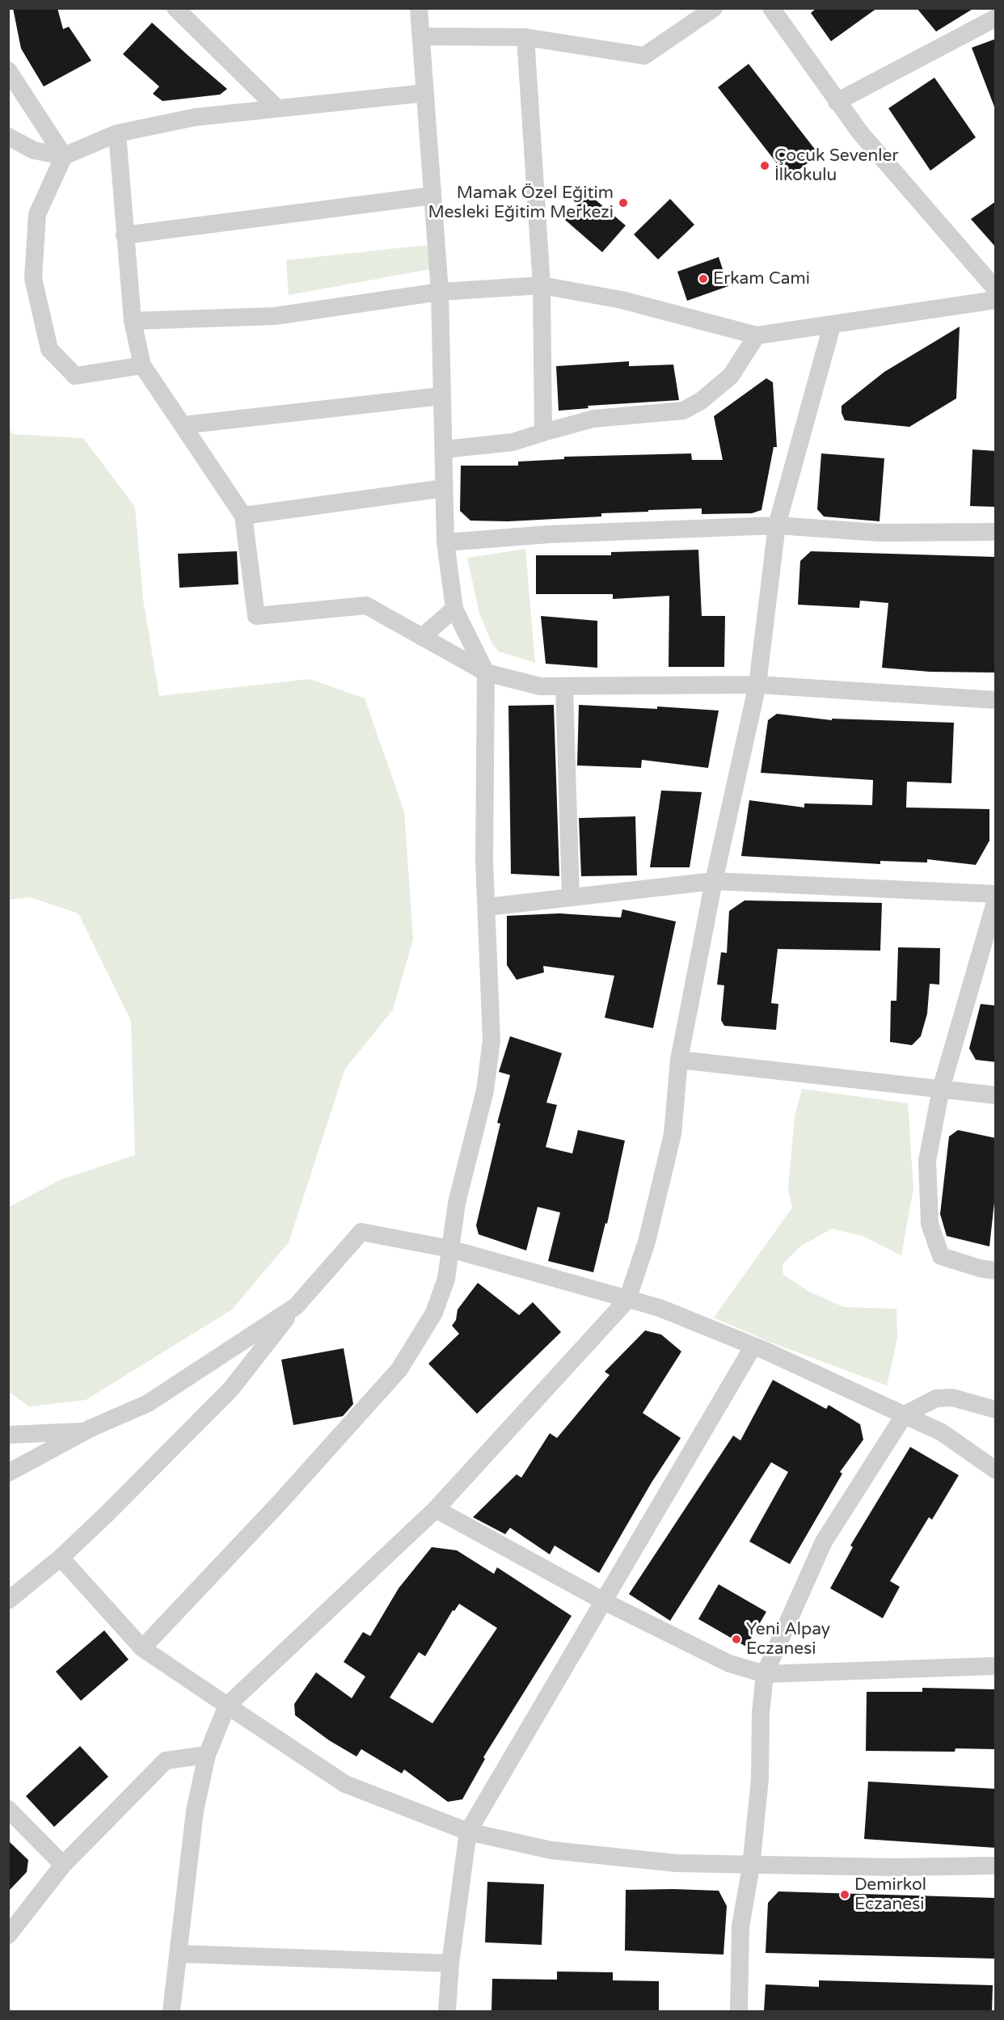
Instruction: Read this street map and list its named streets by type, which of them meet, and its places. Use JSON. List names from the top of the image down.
{
  "places": [
    "Çocuk Sevenler İlkokulu",
    "Mamak Özel Eğitim Mesleki Eğitim Merkezi",
    "Erkam Cami",
    "Yeni Alpay Eczanesi",
    "Demirkol Eczanesi"
  ]
}
